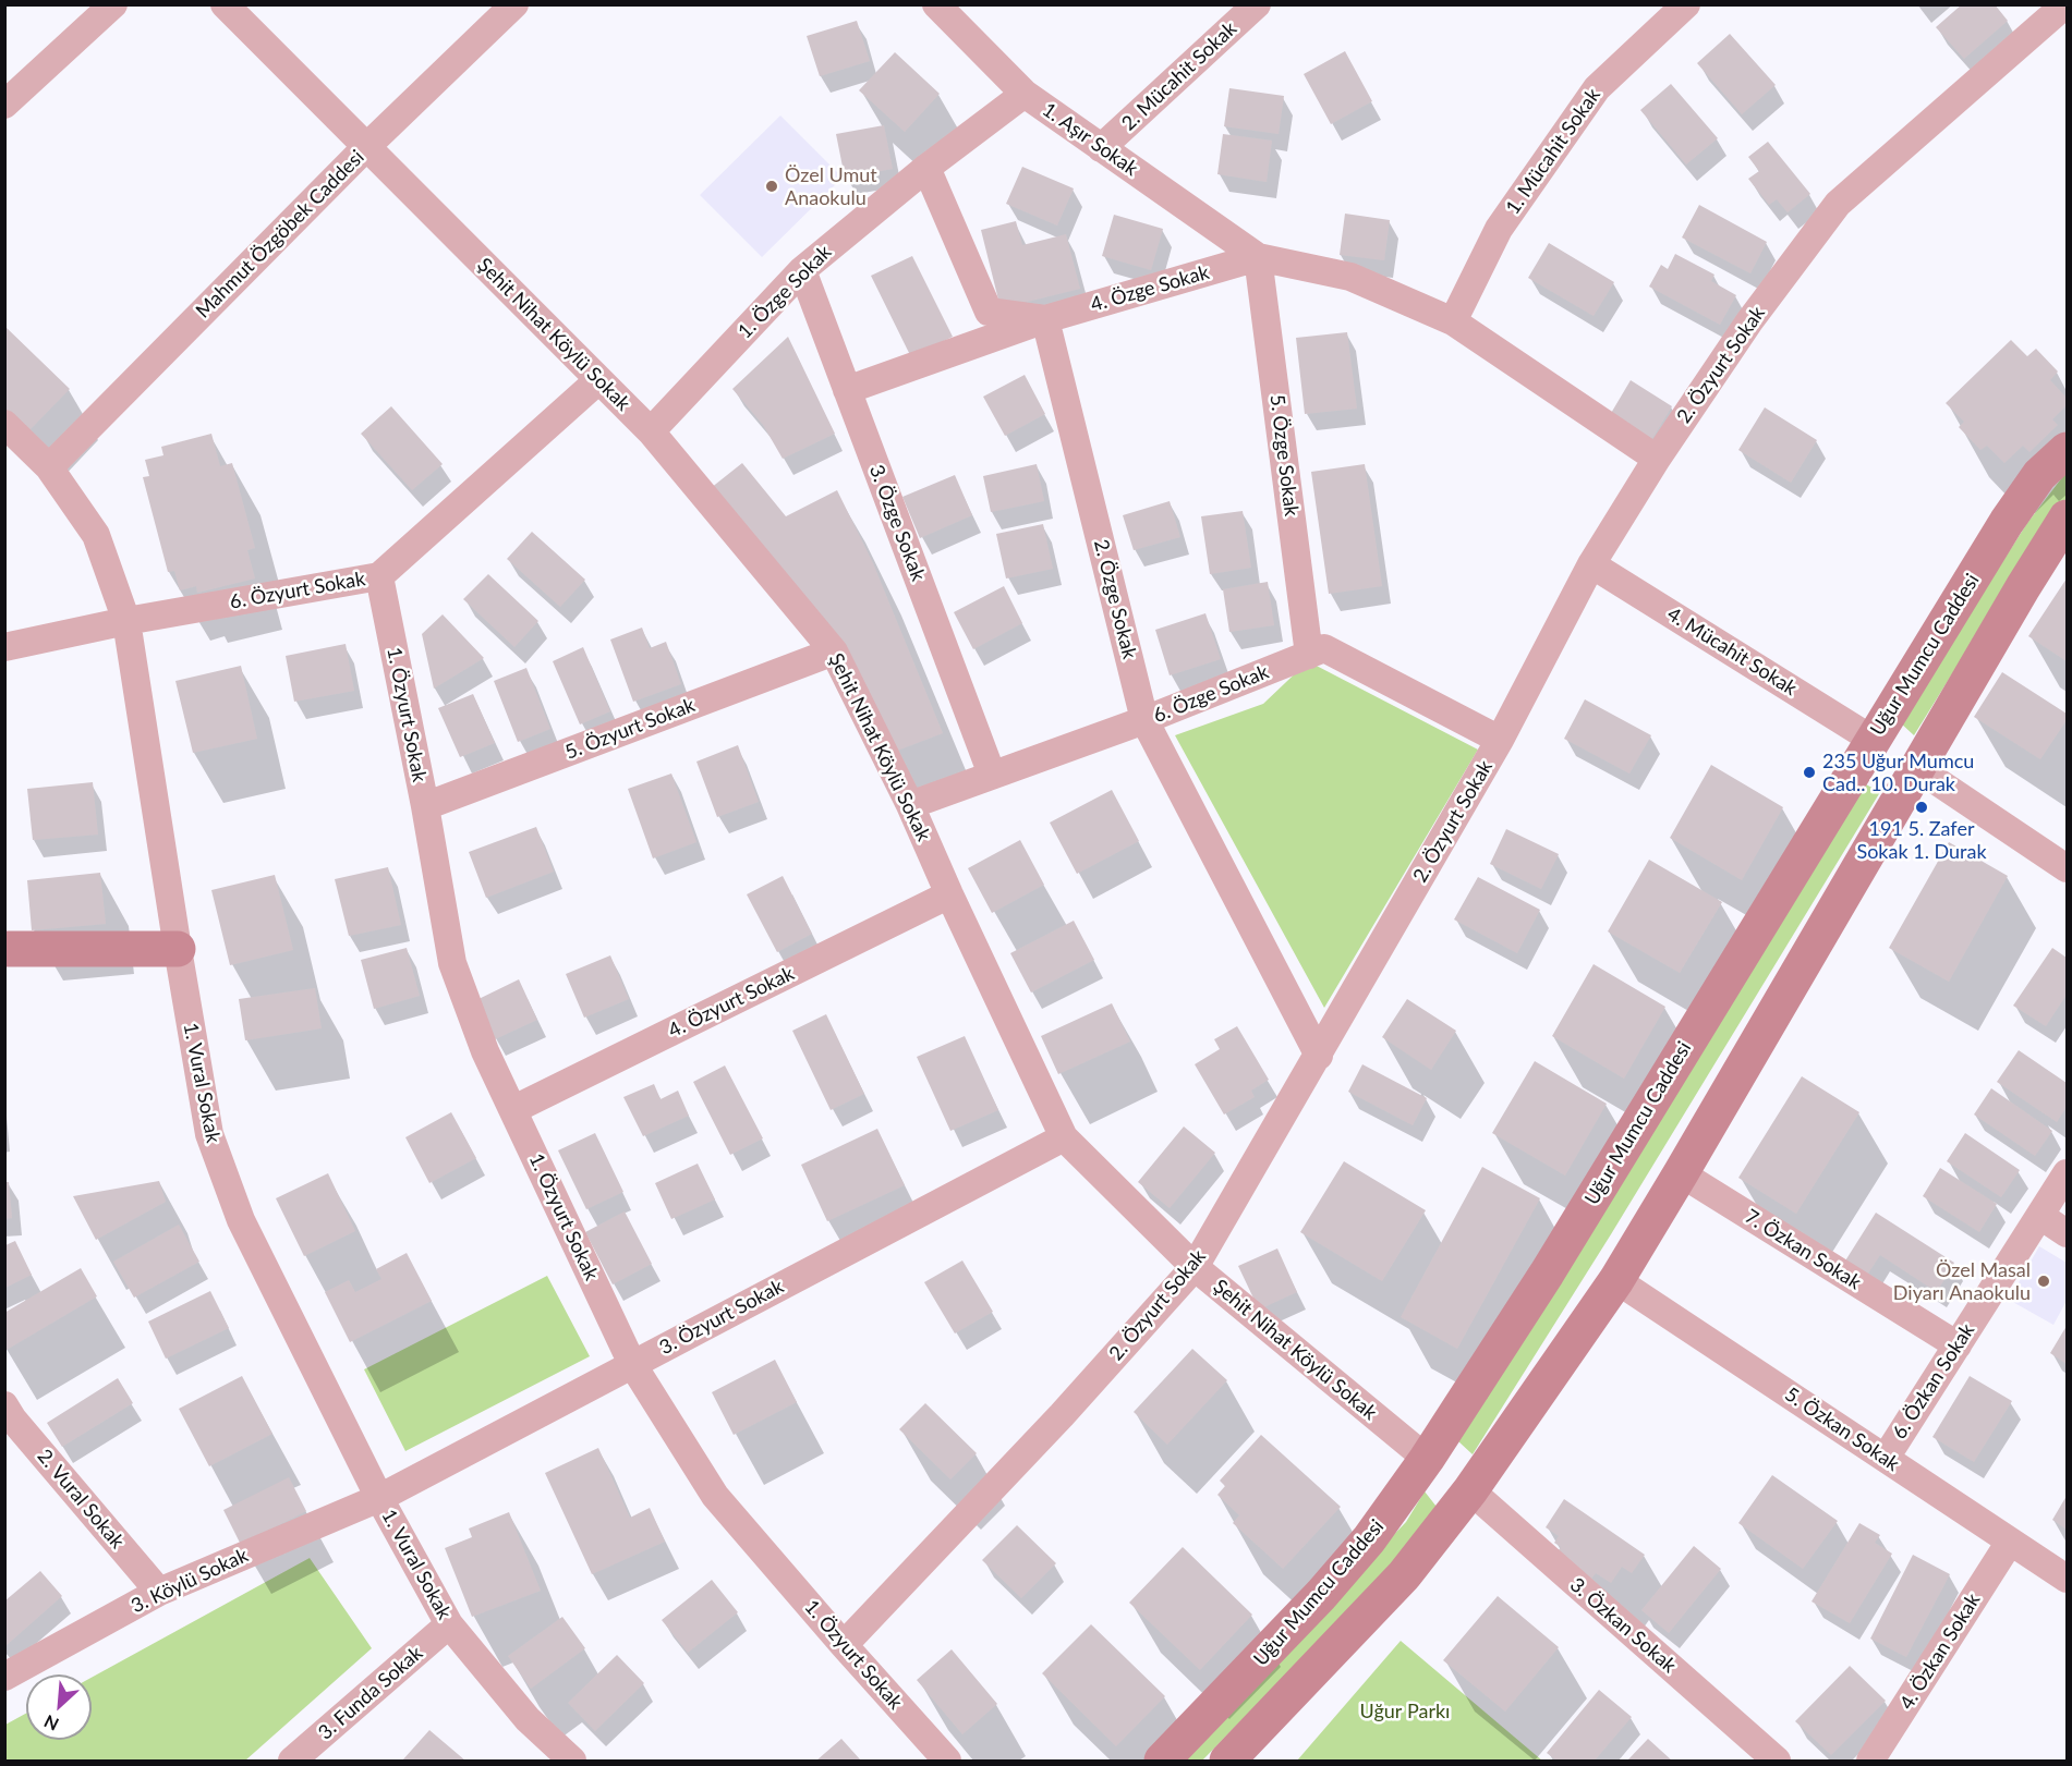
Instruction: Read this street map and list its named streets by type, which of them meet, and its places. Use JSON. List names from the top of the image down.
{
  "streets": {
    "street": [
      "2. Mücahit Sokak",
      "1. Aşır Sokak",
      "1. Mücahit Sokak",
      "Mahmut Özgöbek Caddesi",
      "4. Özge Sokak",
      "1. Özge Sokak",
      "Şehit Nihat Köylü Sokak",
      "2. Özyurt Sokak",
      "5. Özge Sokak",
      "3. Özge Sokak",
      "6. Özyurt Sokak",
      "2. Özge Sokak",
      "4. Mücahit Sokak",
      "Uğur Mumcu Caddesi",
      "6. Özge Sokak",
      "1. Özyurt Sokak",
      "5. Özyurt Sokak",
      "4. Özyurt Sokak",
      "1. Vural Sokak",
      "7. Özkan Sokak",
      "3. Özyurt Sokak",
      "6. Özkan Sokak",
      "5. Özkan Sokak",
      "2. Vural Sokak",
      "3. Köylü Sokak",
      "3. Özkan Sokak",
      "4. Özkan Sokak",
      "3. Funda Sokak"
    ]
  },
  "crossings": [
    ["2. Mücahit Sokak", "1. Aşır Sokak"],
    ["1. Aşır Sokak", "4. Özge Sokak"],
    ["1. Aşır Sokak", "1. Özge Sokak"],
    ["1. Aşır Sokak", "5. Özge Sokak"],
    ["1. Mücahit Sokak", "4. Özge Sokak"],
    ["Mahmut Özgöbek Caddesi", "Şehit Nihat Köylü Sokak"],
    ["Mahmut Özgöbek Caddesi", "1. Vural Sokak"],
    ["4. Özge Sokak", "2. Özyurt Sokak"],
    ["4. Özge Sokak", "5. Özge Sokak"],
    ["4. Özge Sokak", "3. Özge Sokak"],
    ["4. Özge Sokak", "2. Özge Sokak"],
    ["1. Özge Sokak", "Şehit Nihat Köylü Sokak"],
    ["1. Özge Sokak", "3. Özge Sokak"],
    ["Şehit Nihat Köylü Sokak", "2. Özyurt Sokak"],
    ["Şehit Nihat Köylü Sokak", "6. Özyurt Sokak"],
    ["Şehit Nihat Köylü Sokak", "Uğur Mumcu Caddesi"],
    ["Şehit Nihat Köylü Sokak", "6. Özge Sokak"],
    ["Şehit Nihat Köylü Sokak", "5. Özyurt Sokak"],
    ["Şehit Nihat Köylü Sokak", "4. Özyurt Sokak"],
    ["Şehit Nihat Köylü Sokak", "3. Özyurt Sokak"],
    ["2. Özyurt Sokak", "2. Özge Sokak"],
    ["2. Özyurt Sokak", "4. Mücahit Sokak"],
    ["2. Özyurt Sokak", "6. Özge Sokak"],
    ["2. Özyurt Sokak", "1. Özyurt Sokak"],
    ["5. Özge Sokak", "6. Özge Sokak"],
    ["3. Özge Sokak", "6. Özge Sokak"],
    ["6. Özyurt Sokak", "1. Özyurt Sokak"],
    ["6. Özyurt Sokak", "1. Vural Sokak"],
    ["2. Özge Sokak", "6. Özge Sokak"],
    ["4. Mücahit Sokak", "Uğur Mumcu Caddesi"],
    ["1. Özyurt Sokak", "5. Özyurt Sokak"],
    ["1. Özyurt Sokak", "4. Özyurt Sokak"],
    ["1. Özyurt Sokak", "3. Özyurt Sokak"],
    ["1. Vural Sokak", "3. Özyurt Sokak"],
    ["1. Vural Sokak", "3. Köylü Sokak"],
    ["1. Vural Sokak", "3. Funda Sokak"],
    ["7. Özkan Sokak", "6. Özkan Sokak"],
    ["3. Özyurt Sokak", "3. Köylü Sokak"],
    ["6. Özkan Sokak", "5. Özkan Sokak"],
    ["5. Özkan Sokak", "4. Özkan Sokak"],
    ["2. Vural Sokak", "3. Köylü Sokak"]
  ],
  "parks": ["Uğur Parkı"],
  "places": [
    "Özel Umut Anaokulu",
    "235 Uğur Mumcu Cad.. 10. Durak",
    "191 5. Zafer Sokak 1. Durak",
    "Özel Masal Diyarı Anaokulu"
  ],
  "north": "bottom left"
}
